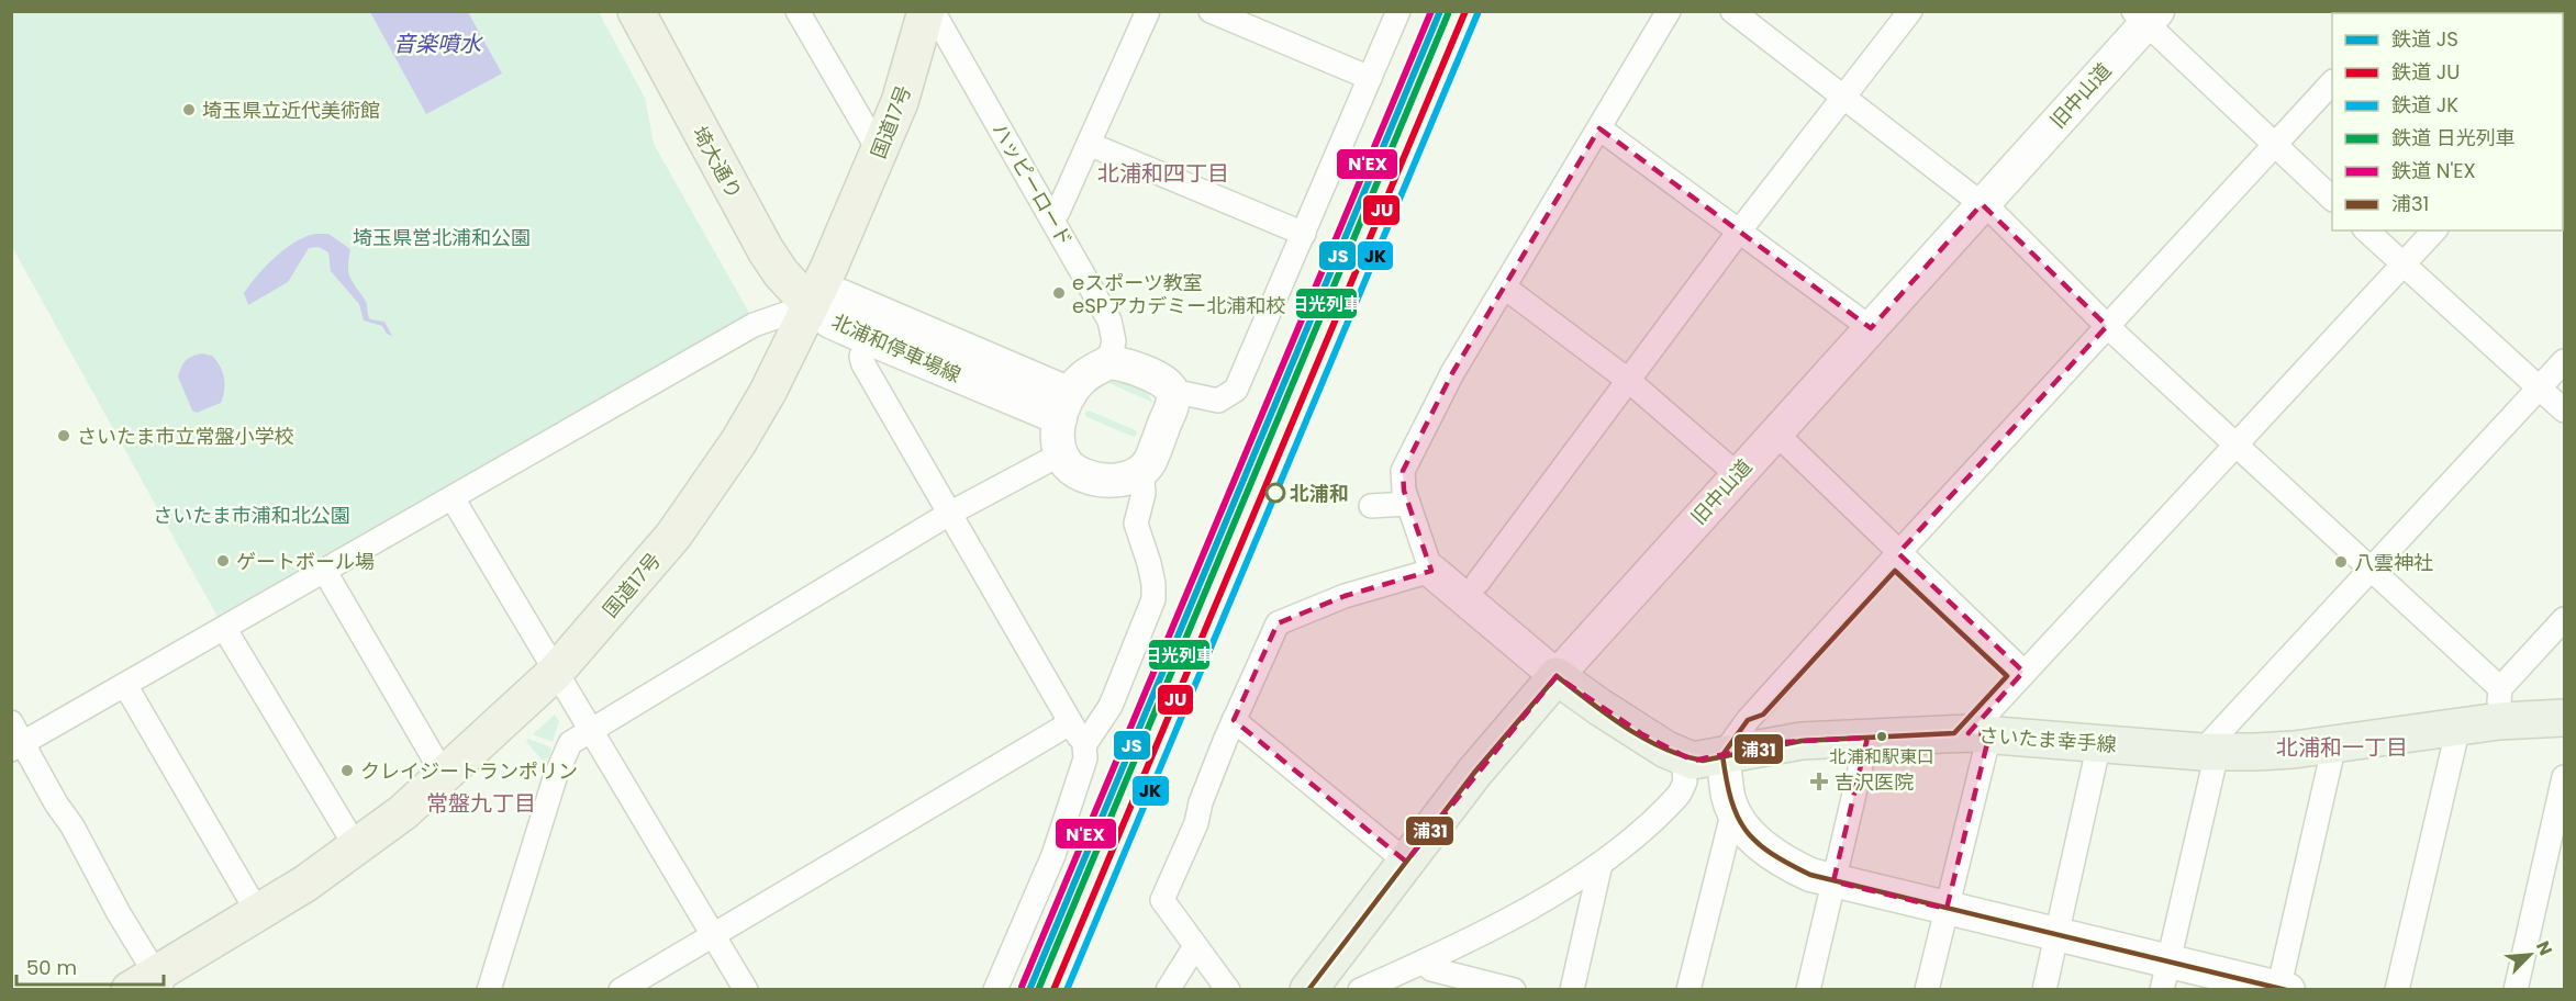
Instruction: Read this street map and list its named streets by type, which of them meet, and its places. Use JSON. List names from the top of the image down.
{
  "streets": {
    "highway": ["国道17号", "埼大通り"],
    "main road": ["旧中山道", "北浦和停車場線", "さいたま幸手線"],
    "street": ["ハッピーロード"]
  },
  "crossings": [
    ["国道17号", "埼大通り"],
    ["国道17号", "北浦和停車場線"],
    ["埼大通り", "北浦和停車場線"],
    ["ハッピーロード", "北浦和停車場線"]
  ],
  "districts": ["北浦和四丁目", "北浦和一丁目", "常盤九丁目"],
  "water": ["音楽噴水"],
  "parks": ["埼玉県営北浦和公園", "さいたま市浦和北公園"],
  "places": {
    "other": [
      "埼玉県立近代美術館",
      "eスポーツ教室 eSPアカデミー北浦和校",
      "さいたま市立常盤小学校",
      "北浦和",
      "ゲートボール場",
      "八雲神社",
      "北浦和駅東口",
      "クレイジートランポリン"
    ],
    "health": ["吉沢医院"]
  },
  "lines": [
    "rail line JS",
    "rail line JU",
    "rail line JK",
    "rail line N'EX",
    "rail line 日光列車",
    "transit line 浦31"
  ],
  "legend": [
    "鉄道 JS",
    "鉄道 JU",
    "鉄道 JK",
    "鉄道 日光列車",
    "鉄道 N'EX",
    "浦31"
  ],
  "scale_bar": "50 m",
  "north": "top right"
}
